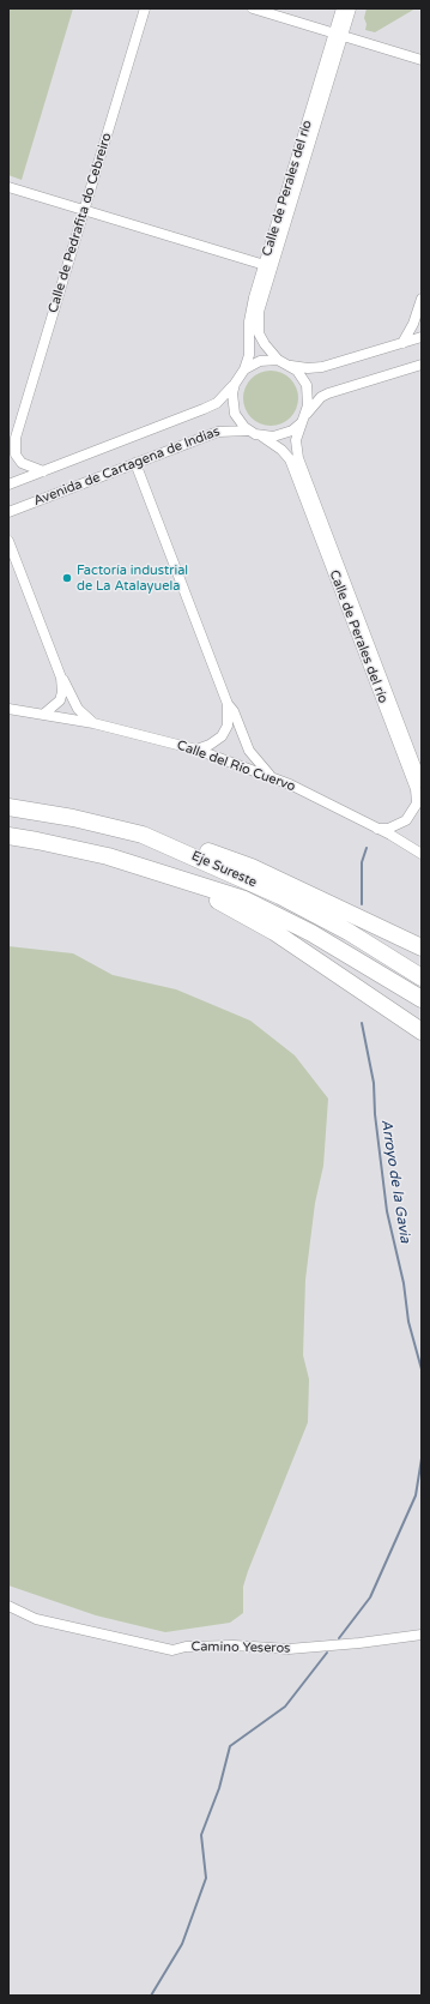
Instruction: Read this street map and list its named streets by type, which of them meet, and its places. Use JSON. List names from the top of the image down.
{
  "streets": {
    "highway": ["Eje Sureste"],
    "street": [
      "Calle de Perales del río",
      "Calle de Pedrafita do Cebreiro",
      "Avenida de Cartagena de Indias",
      "Calle del Río Cuervo",
      "Camino Yeseros"
    ]
  },
  "crossings": [
    ["Calle de Perales del río", "Avenida de Cartagena de Indias"],
    ["Calle de Perales del río", "Calle del Río Cuervo"],
    ["Calle de Pedrafita do Cebreiro", "Avenida de Cartagena de Indias"]
  ],
  "water": ["Arroyo de la Gavia"],
  "places": ["Factoría industrial de La Atalayuela"]
}
